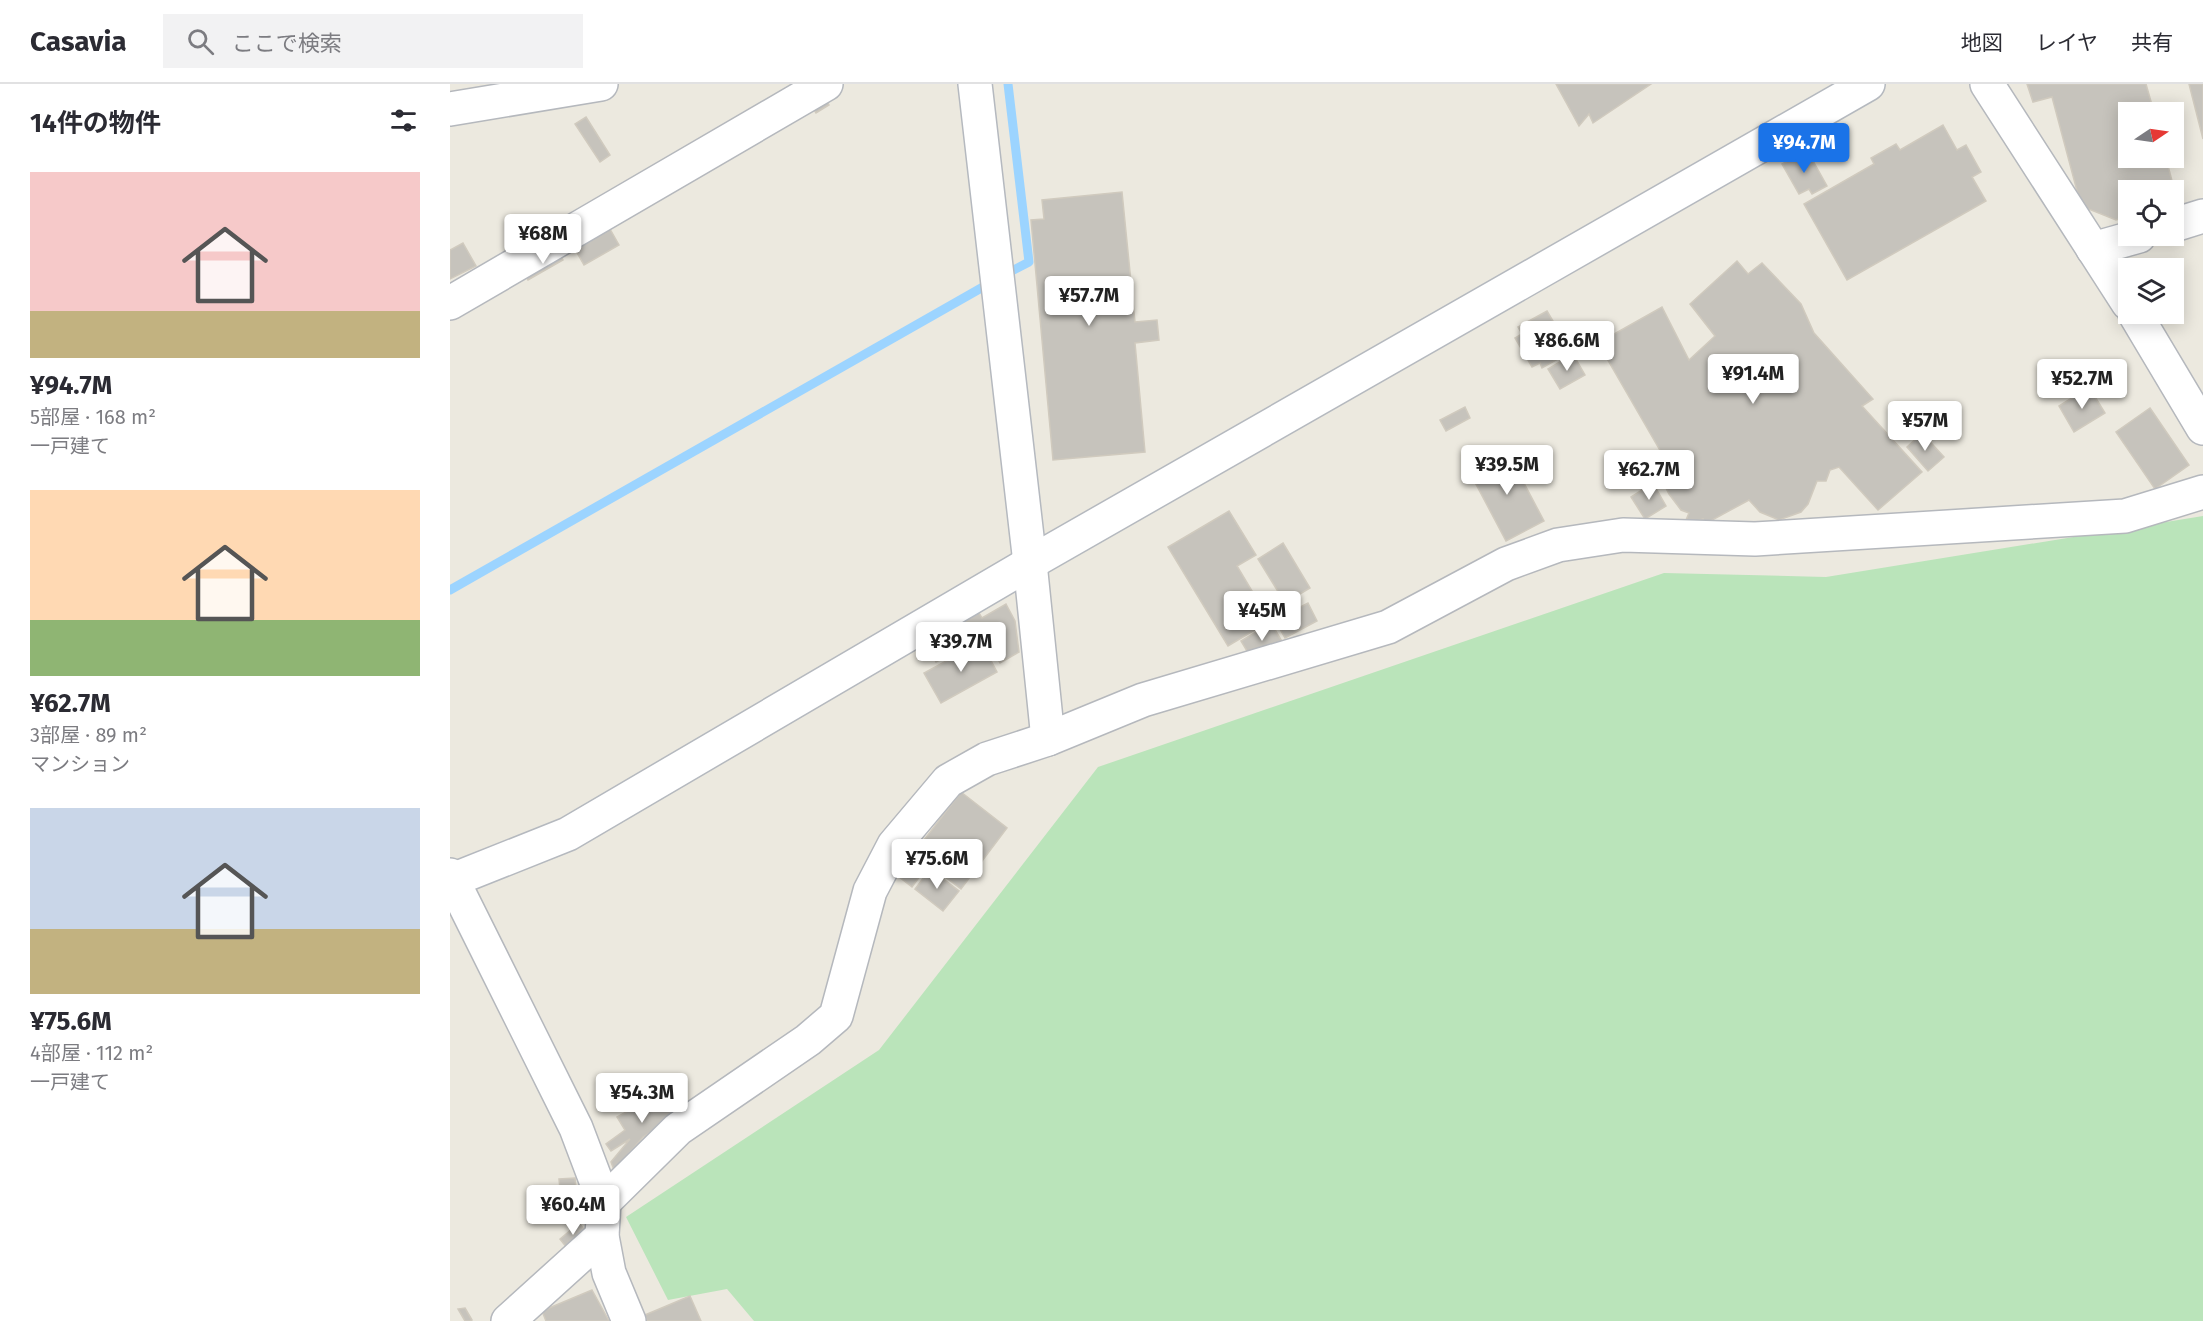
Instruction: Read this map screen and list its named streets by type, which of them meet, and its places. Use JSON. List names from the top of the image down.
{
  "north": "right",
  "page": {
    "header": "Casavia",
    "search": "ここで検索",
    "nav": ["地図", "レイヤ", "共有"],
    "heading": "14件の物件",
    "price": [
      "¥94.7M",
      "¥68M",
      "¥57.7M",
      "¥86.6M",
      "¥91.4M",
      "¥52.7M",
      "¥57M",
      "¥39.5M",
      "¥62.7M",
      "¥45M",
      "¥39.7M",
      "¥75.6M",
      "¥54.3M",
      "¥60.4M"
    ],
    "list": [
      {
        "name": "¥94.7M",
        "note": "5部屋 · 168 m² · 一戸建て"
      },
      {
        "name": "¥62.7M",
        "note": "3部屋 · 89 m² · マンション"
      },
      {
        "name": "¥75.6M",
        "note": "4部屋 · 112 m² · 一戸建て"
      }
    ]
  }
}
